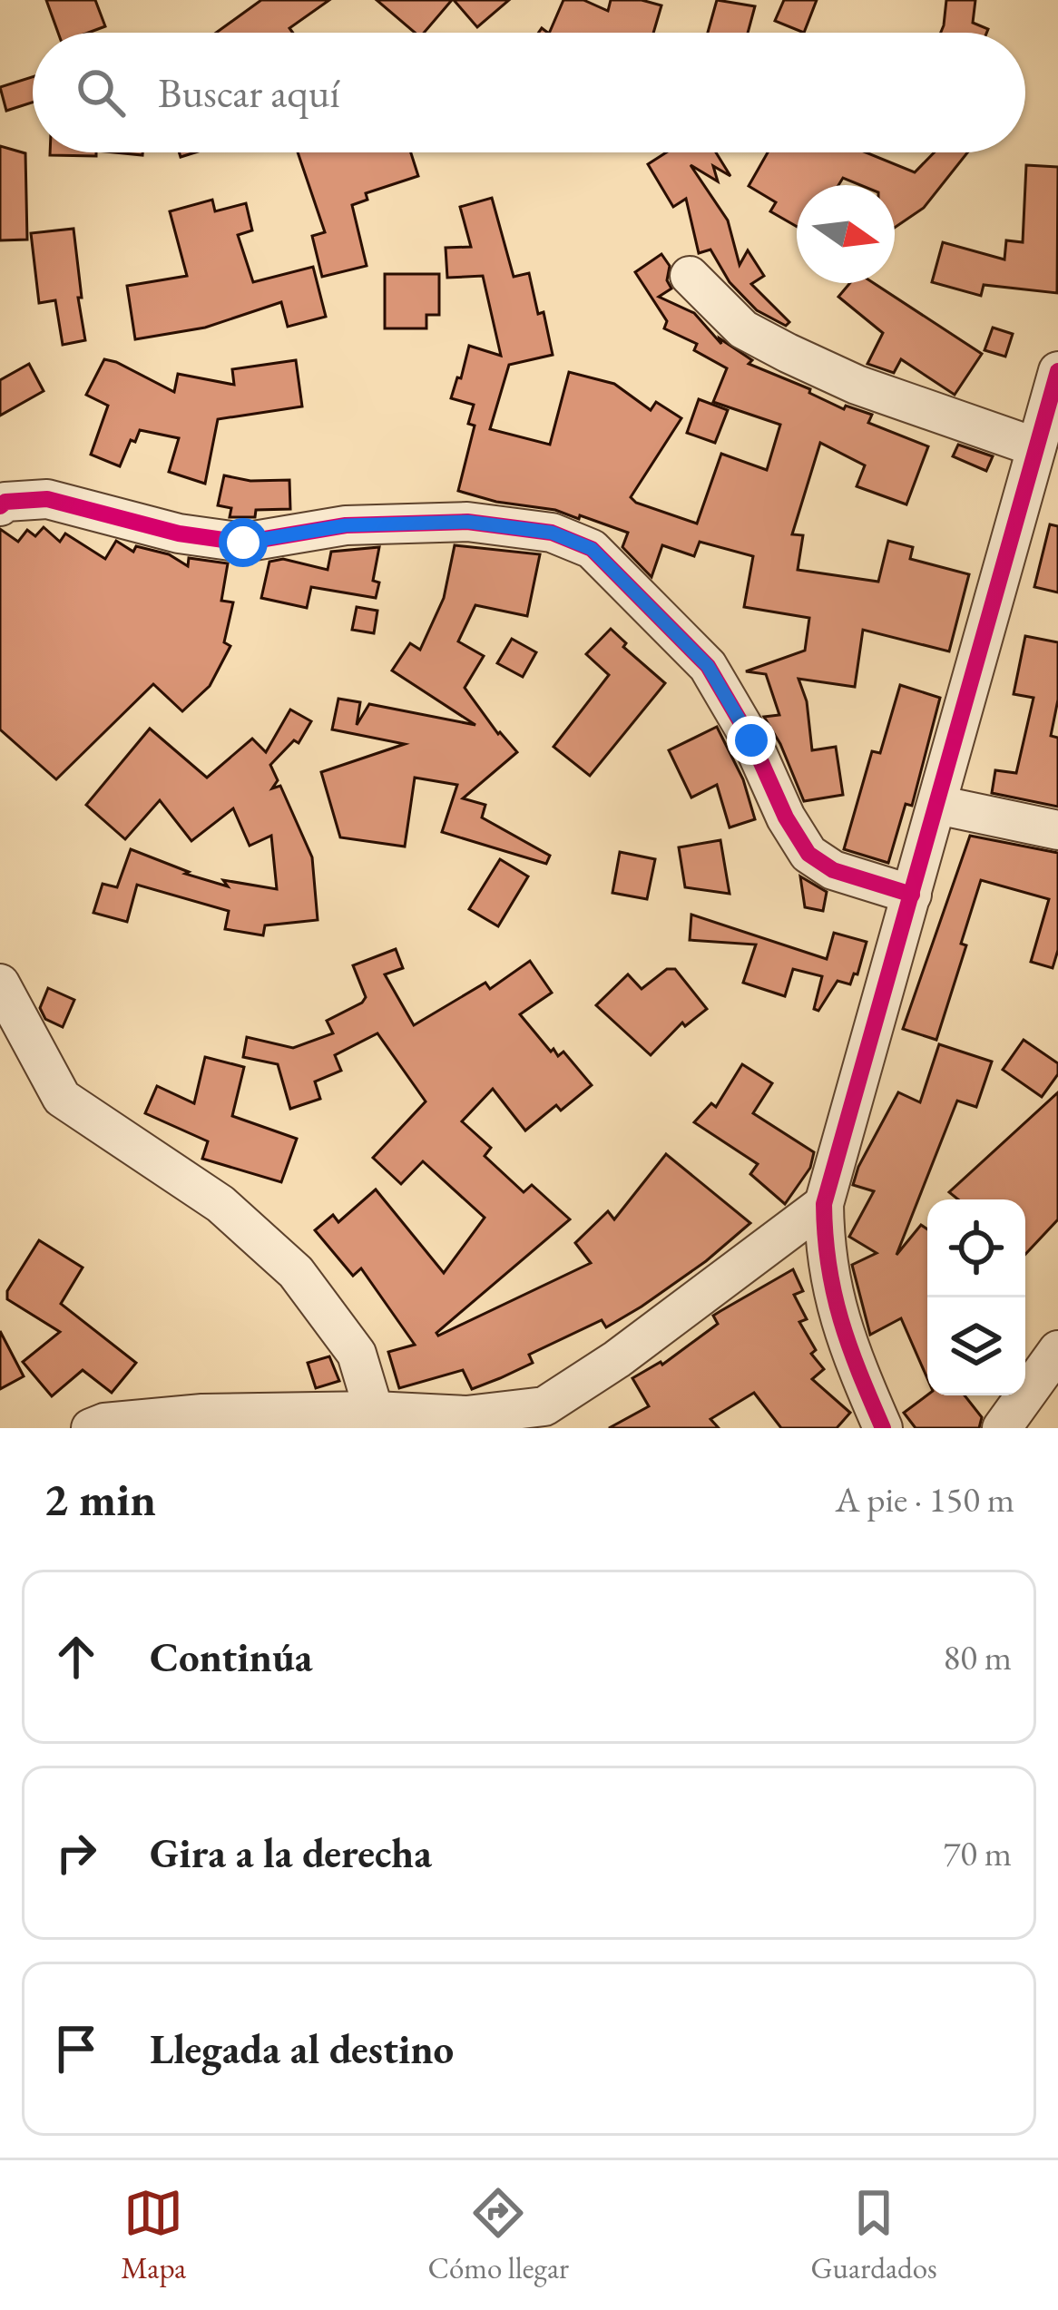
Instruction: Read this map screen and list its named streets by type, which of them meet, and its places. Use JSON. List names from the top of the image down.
{
  "north": "right",
  "page": {
    "search": "Buscar aquí",
    "heading": ["2 min", "A pie · 150 m"],
    "list": [
      ["Continúa", "80 m"],
      ["Gira a la derecha", "70 m"],
      "Llegada al destino"
    ],
    "nav": ["Mapa", "Cómo llegar", "Guardados"]
  }
}
